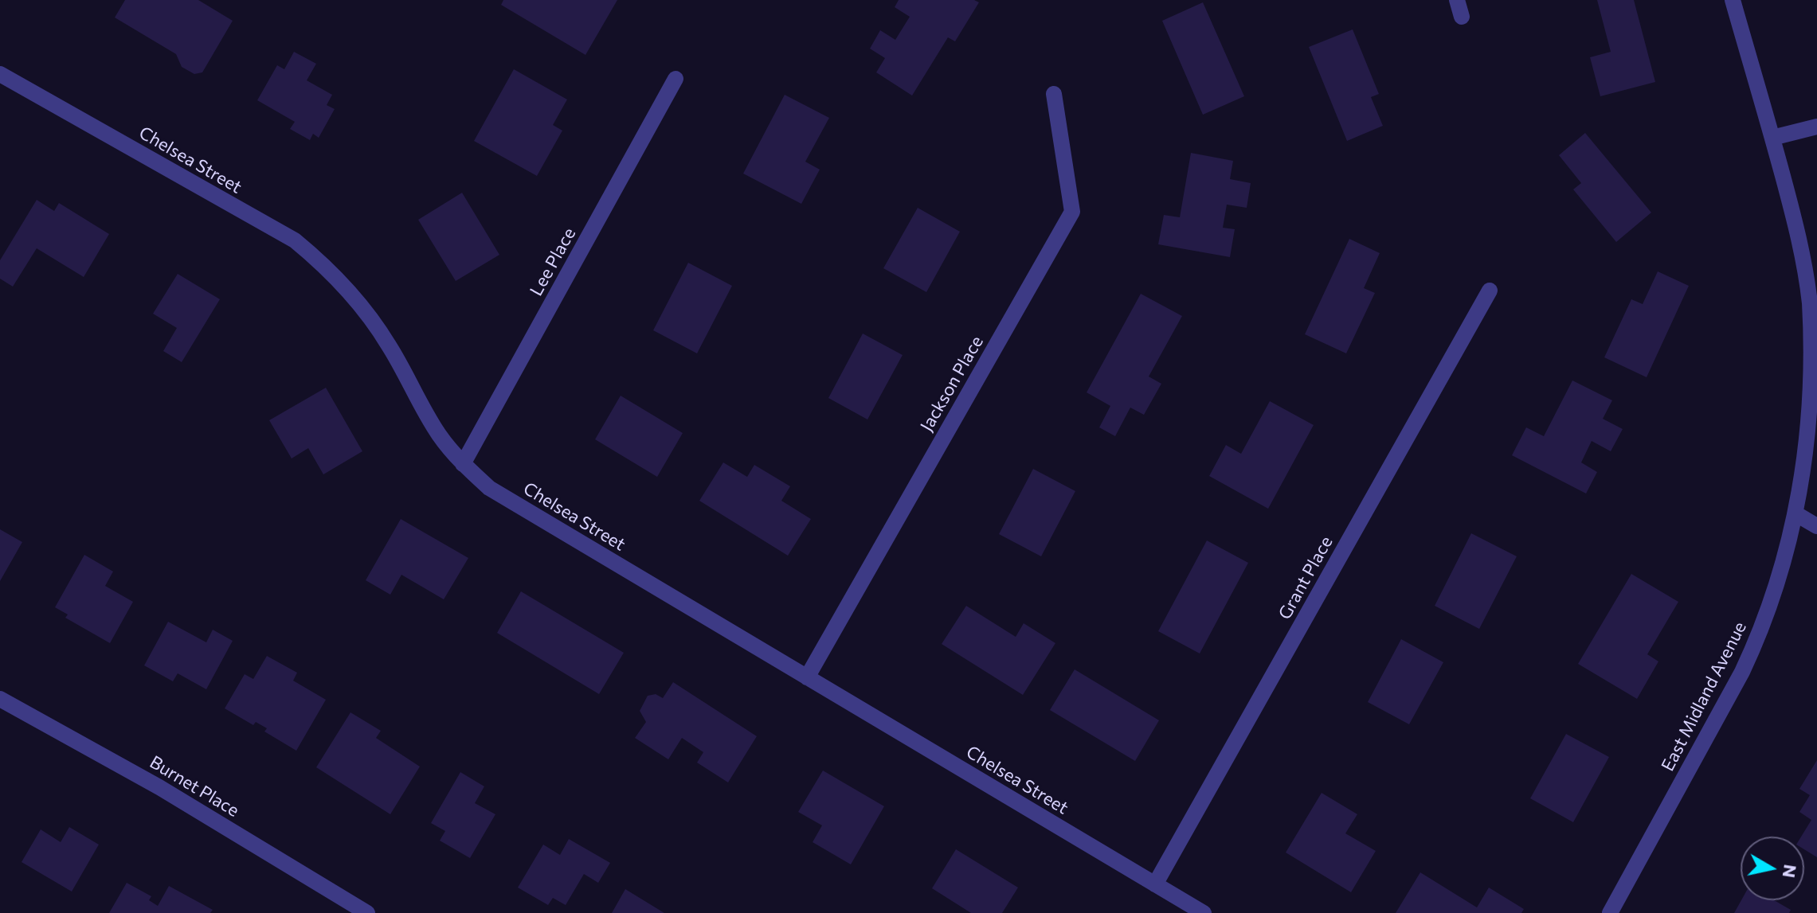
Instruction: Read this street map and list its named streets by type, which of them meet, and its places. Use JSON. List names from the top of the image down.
{
  "streets": {
    "street": [
      "Chelsea Street",
      "Lee Place",
      "Jackson Place",
      "Grant Place",
      "East Midland Avenue",
      "Burnet Place"
    ]
  },
  "crossings": [
    ["Chelsea Street", "Lee Place"],
    ["Chelsea Street", "Jackson Place"],
    ["Chelsea Street", "Grant Place"]
  ],
  "north": "right"
}
